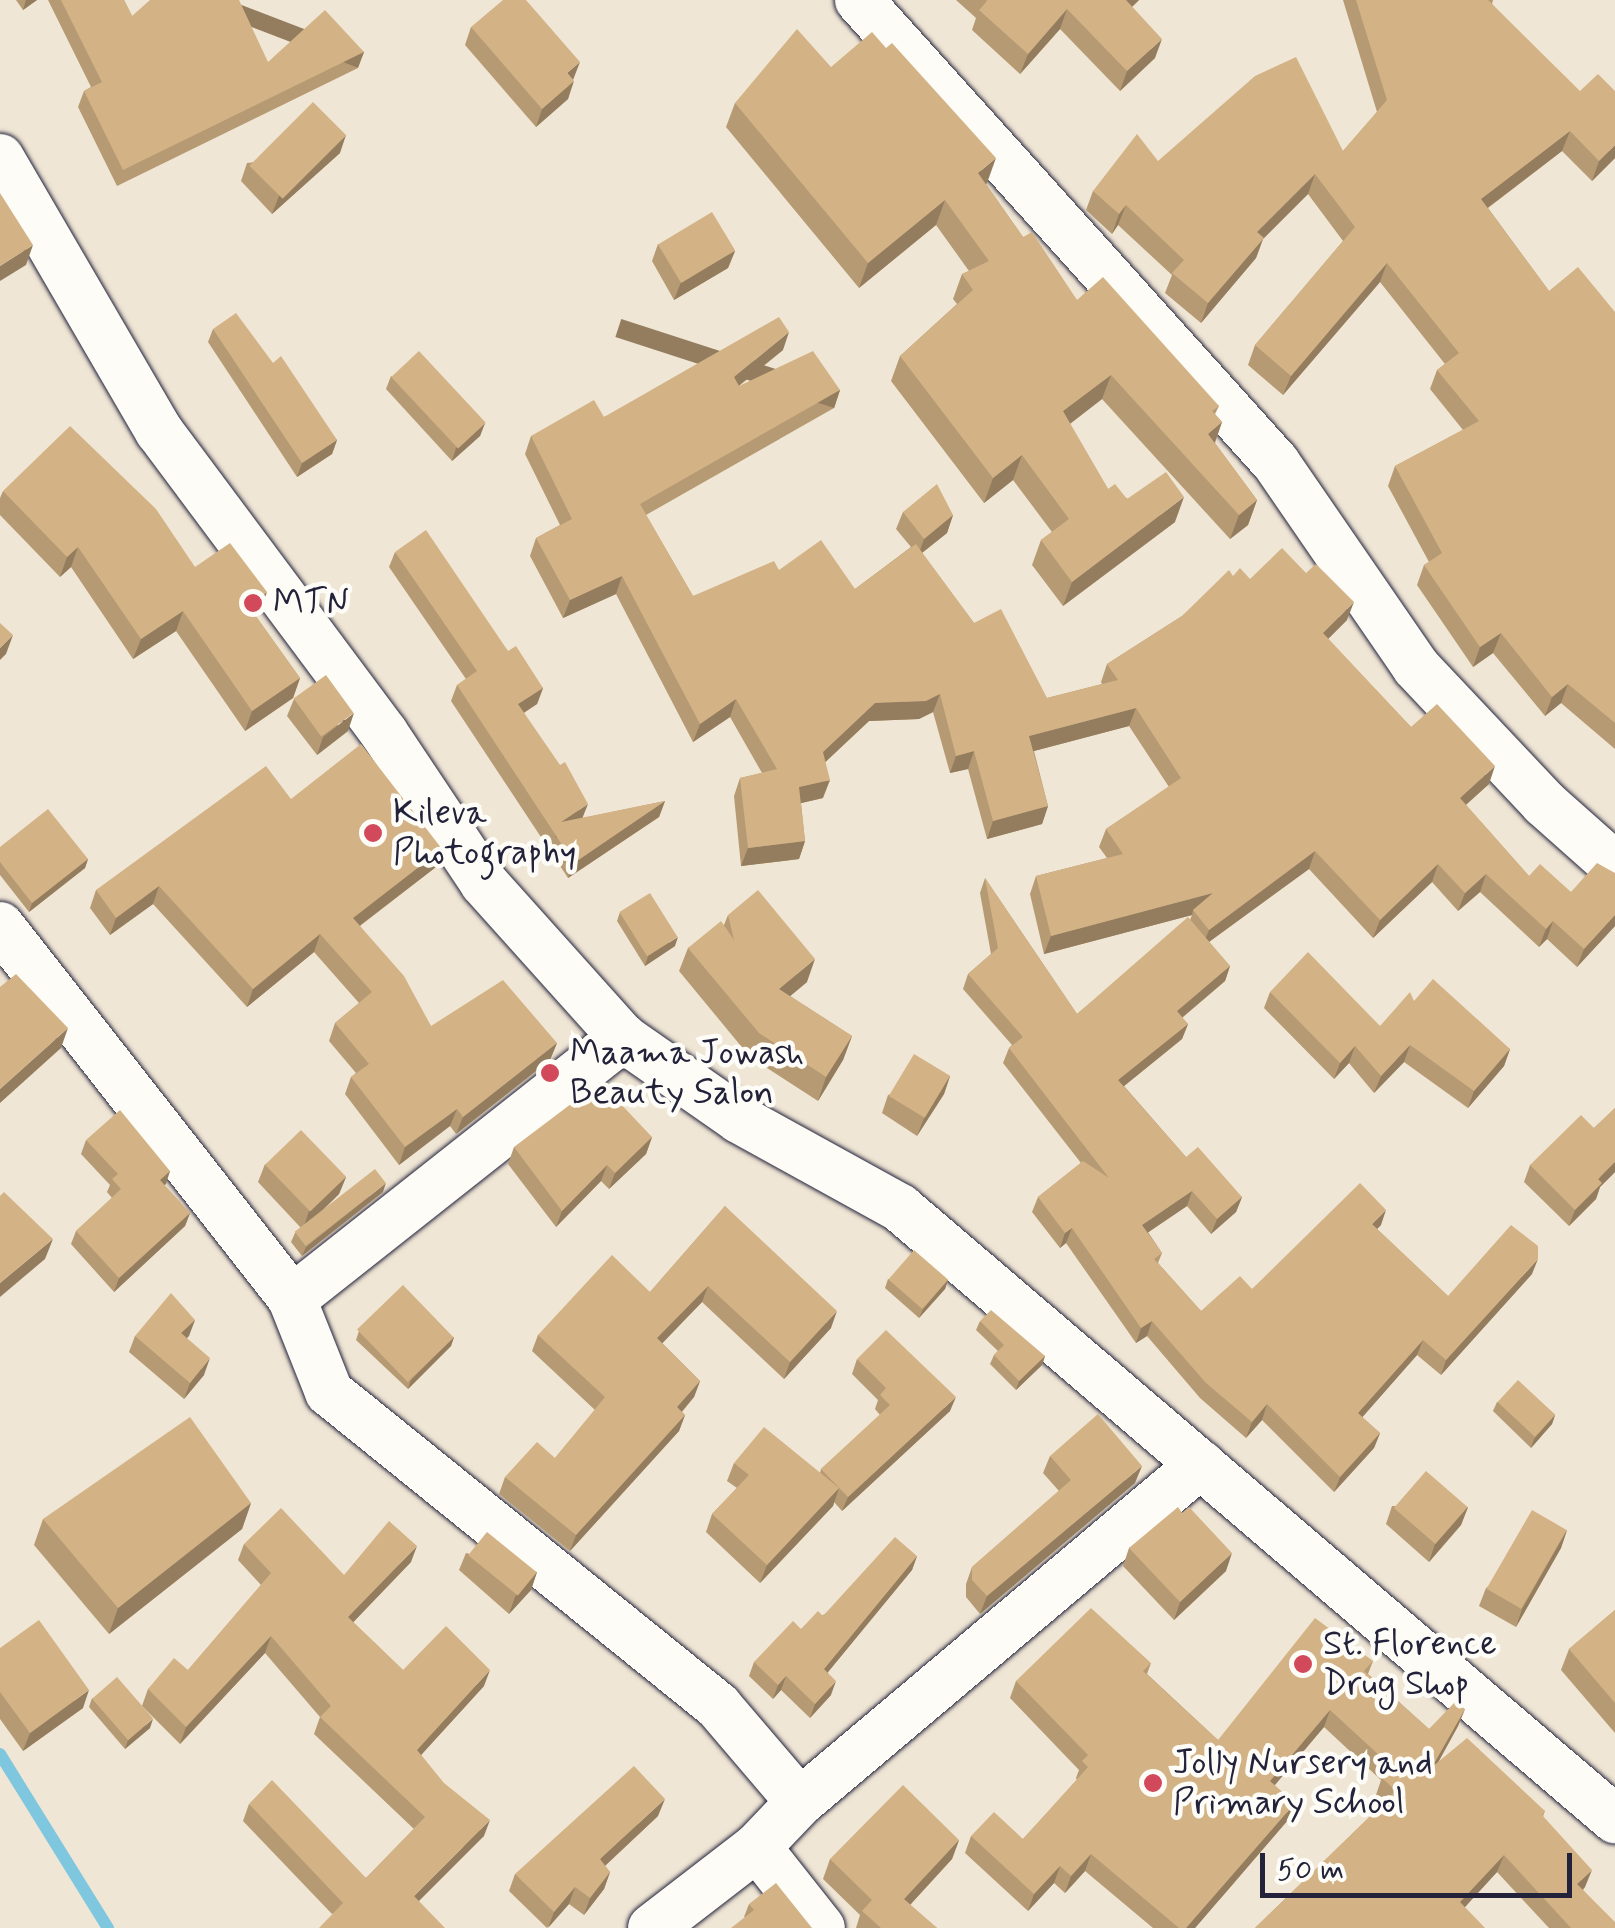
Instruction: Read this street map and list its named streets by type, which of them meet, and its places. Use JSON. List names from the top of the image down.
{
  "places": [
    "MTN",
    "Kileva Photography",
    "Maama Jowash Beauty Salon",
    "St. Florence Drug Shop",
    "Jolly Nursery and Primary School"
  ],
  "scale_bar": "50 m"
}
